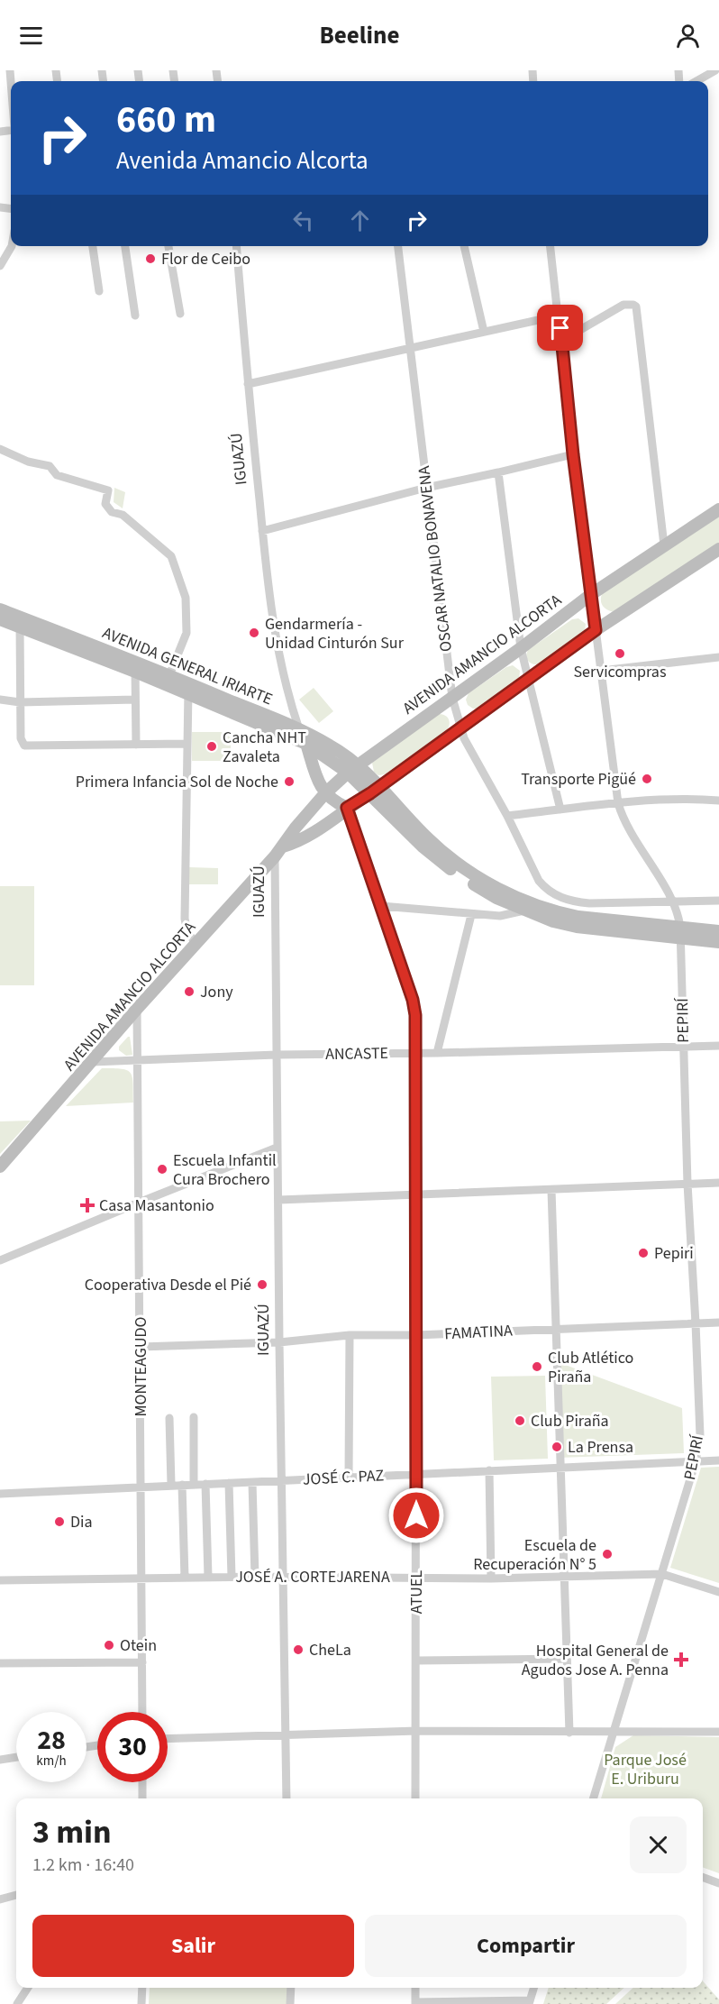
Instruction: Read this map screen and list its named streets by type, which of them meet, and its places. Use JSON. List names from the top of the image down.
{
  "streets": {
    "main road": ["IGUAZÚ", "AVENIDA AMANCIO ALCORTA", "AVENIDA GENERAL IRIARTE"],
    "street": [
      "OSCAR NATALIO BONAVENA",
      "PEPIRÍ",
      "ANCASTE",
      "FAMATINA",
      "MONTEAGUDO",
      "JOSÉ C. PAZ",
      "JOSÉ A. CORTEJARENA",
      "ATUEL"
    ]
  },
  "crossings": [
    ["IGUAZÚ", "AVENIDA AMANCIO ALCORTA"],
    ["IGUAZÚ", "AVENIDA GENERAL IRIARTE"],
    ["IGUAZÚ", "ANCASTE"],
    ["IGUAZÚ", "FAMATINA"],
    ["IGUAZÚ", "JOSÉ C. PAZ"],
    ["IGUAZÚ", "JOSÉ A. CORTEJARENA"],
    ["OSCAR NATALIO BONAVENA", "AVENIDA AMANCIO ALCORTA"],
    ["OSCAR NATALIO BONAVENA", "PEPIRÍ"],
    ["AVENIDA AMANCIO ALCORTA", "AVENIDA GENERAL IRIARTE"],
    ["AVENIDA AMANCIO ALCORTA", "PEPIRÍ"],
    ["AVENIDA AMANCIO ALCORTA", "ANCASTE"],
    ["AVENIDA AMANCIO ALCORTA", "MONTEAGUDO"],
    ["AVENIDA AMANCIO ALCORTA", "ATUEL"],
    ["PEPIRÍ", "ANCASTE"],
    ["PEPIRÍ", "FAMATINA"],
    ["PEPIRÍ", "JOSÉ C. PAZ"],
    ["PEPIRÍ", "JOSÉ A. CORTEJARENA"],
    ["ANCASTE", "MONTEAGUDO"],
    ["ANCASTE", "ATUEL"],
    ["FAMATINA", "MONTEAGUDO"],
    ["FAMATINA", "ATUEL"],
    ["MONTEAGUDO", "JOSÉ C. PAZ"],
    ["MONTEAGUDO", "JOSÉ A. CORTEJARENA"],
    ["JOSÉ C. PAZ", "ATUEL"],
    ["JOSÉ A. CORTEJARENA", "ATUEL"]
  ],
  "parks": ["Parque José E. Uriburu"],
  "places": {
    "other": [
      "Flor de Ceibo",
      "Gendarmería - Unidad Cinturón Sur",
      "Servicompras",
      "Cancha NHT Zavaleta",
      "Transporte Pigüé",
      "Primera Infancia Sol de Noche",
      "Jony",
      "Escuela Infantil Cura Brochero",
      "Pepiri",
      "Cooperativa Desde el Pié",
      "Club Atlético Piraña",
      "Club Piraña",
      "La Prensa",
      "Dia",
      "Escuela de Recuperación N° 5",
      "Otein",
      "CheLa"
    ],
    "health": ["Casa Masantonio", "Hospital General de Agudos Jose A. Penna"]
  },
  "page": {
    "header": "Beeline",
    "turn": ["660 m", "Avenida Amancio Alcorta"],
    "speed": "28 km/h",
    "limit": "30",
    "heading": ["3 min", "1.2 km · 16:40"],
    "buttons": ["Salir", "Compartir"]
  }
}
